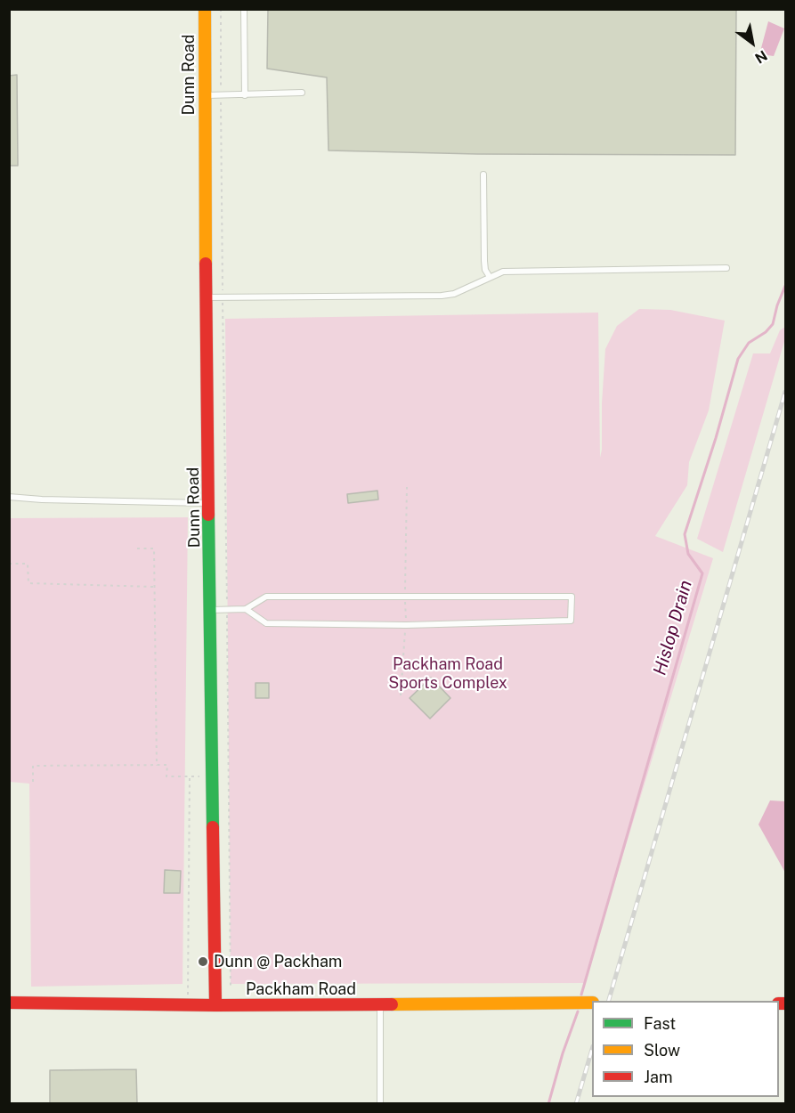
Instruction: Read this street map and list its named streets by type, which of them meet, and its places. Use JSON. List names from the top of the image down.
{
  "streets": {
    "street": ["Dunn Road", "Packham Road"]
  },
  "crossings": [
    ["Dunn Road", "Packham Road"]
  ],
  "water": ["Hislop Drain"],
  "parks": ["Packham Road Sports Complex"],
  "places": ["Dunn @ Packham"],
  "legend": ["Fast", "Slow", "Jam"],
  "north": "bottom right"
}
